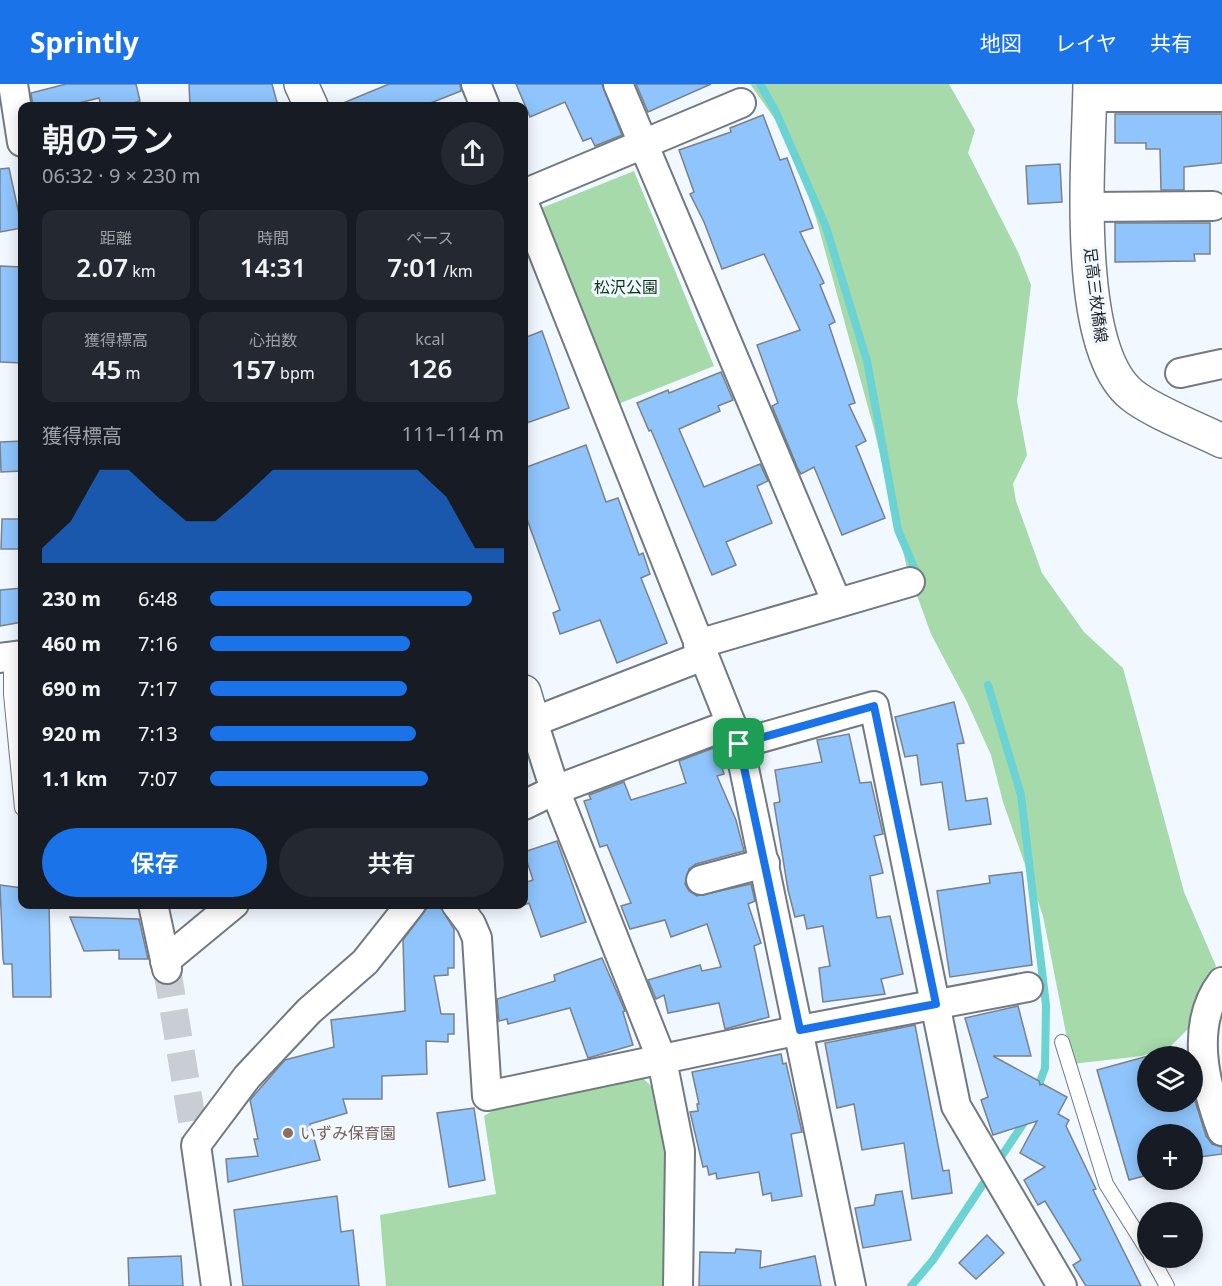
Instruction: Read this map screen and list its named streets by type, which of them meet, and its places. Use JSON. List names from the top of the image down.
{
  "streets": {
    "main road": ["足高三枚橋線"]
  },
  "parks": ["松沢公園"],
  "places": ["いずみ保育園"],
  "page": {
    "header": "Sprintly",
    "nav": ["地図", "レイヤ", "共有"],
    "heading": ["朝のラン", "06:32 · 9 × 230 m"],
    "stats": [
      ["距離", "2.07 km"],
      ["時間", "14:31"],
      ["ペース", "7:01 /km"],
      ["獲得標高", "45 m"],
      ["心拍数", "157 bpm"],
      ["kcal", "126"]
    ],
    "chart": ["獲得標高", "111–114 m"],
    "list": [
      {
        "name": "230 m",
        "note": "6:48"
      },
      {
        "name": "460 m",
        "note": "7:16"
      },
      {
        "name": "690 m",
        "note": "7:17"
      },
      {
        "name": "920 m",
        "note": "7:13"
      },
      {
        "name": "1.1 km",
        "note": "7:07"
      }
    ],
    "buttons": ["保存", "共有"],
    "map_buttons": ["+", "−"]
  }
}
